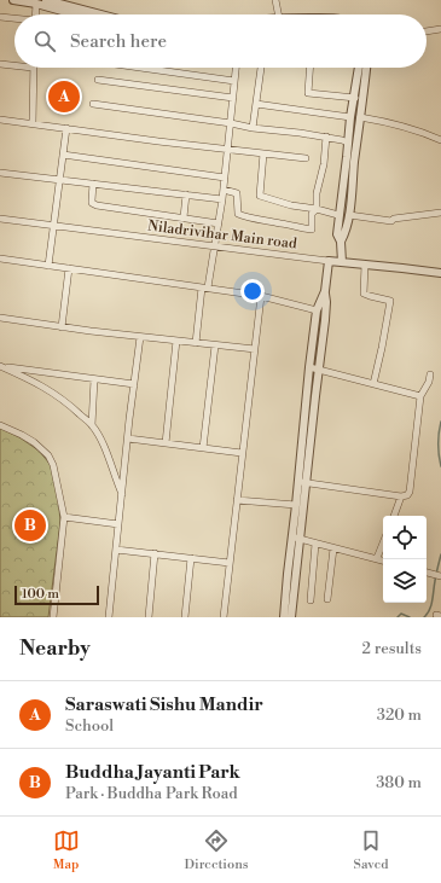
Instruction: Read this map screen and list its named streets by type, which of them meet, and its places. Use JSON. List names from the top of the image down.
{
  "streets": {
    "street": ["Niladrivihar Main road"]
  },
  "scale_bar": "100 m",
  "page": {
    "search": "Search here",
    "pins": ["A", "B"],
    "scale": "100 m",
    "heading": ["Nearby", "2 results"],
    "list": [
      {
        "mark": "A",
        "name": "Saraswati Sishu Mandir",
        "note": "School",
        "value": "320 m"
      },
      {
        "mark": "B",
        "name": "Buddha Jayanti Park",
        "note": "Park · Buddha Park Road",
        "value": "380 m"
      }
    ],
    "nav": ["Map", "Directions", "Saved"]
  }
}
